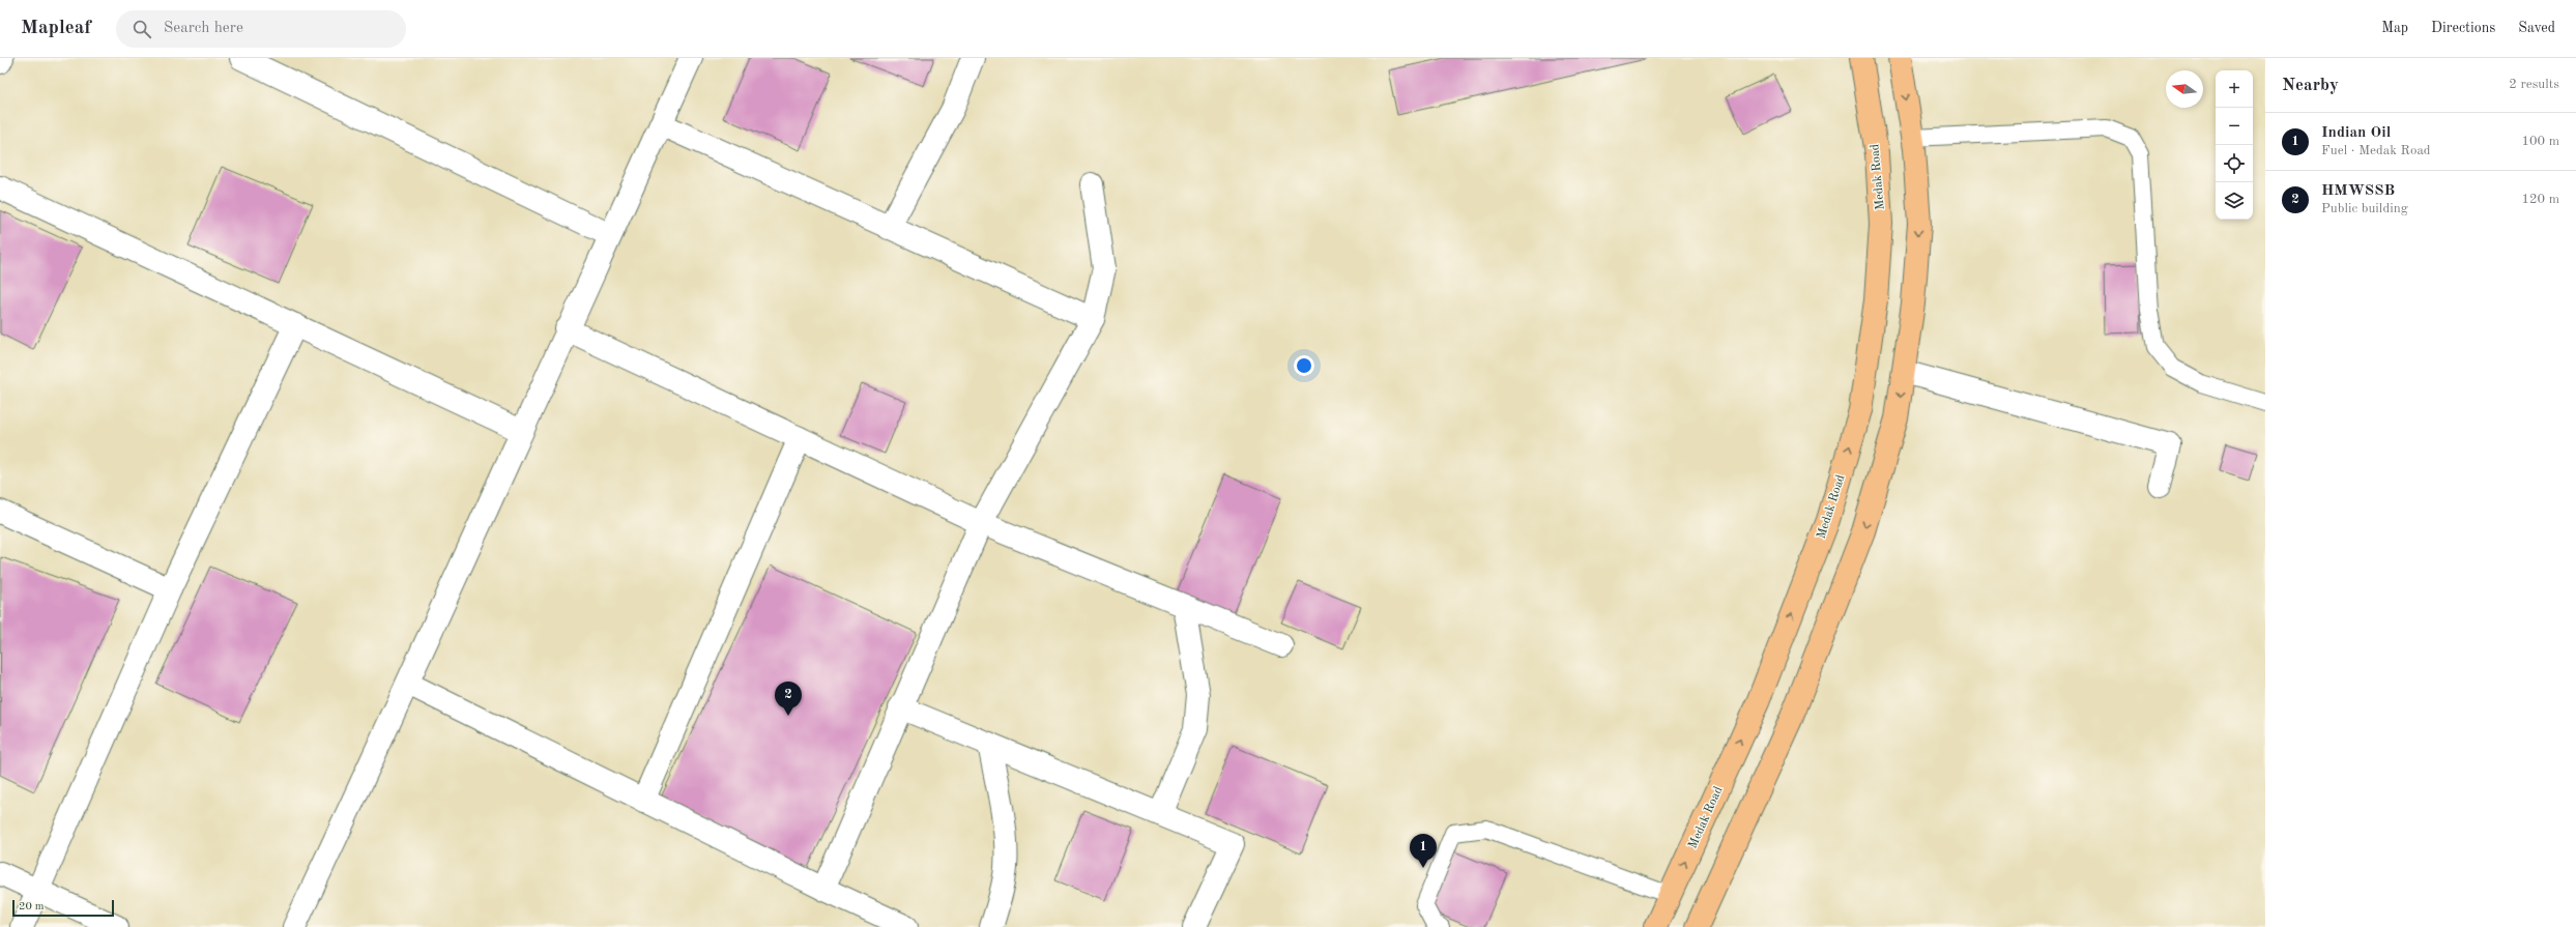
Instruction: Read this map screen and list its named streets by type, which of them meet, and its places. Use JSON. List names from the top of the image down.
{
  "streets": {
    "main road": ["Medak Road"]
  },
  "scale_bar": "20 m",
  "north": "left",
  "page": {
    "header": "Mapleaf",
    "search": "Search here",
    "nav": ["Map", "Directions", "Saved"],
    "heading": ["Nearby", "2 results"],
    "map_buttons": ["+", "−"],
    "list": [
      {
        "mark": "1",
        "name": "Indian Oil",
        "note": "Fuel · Medak Road",
        "value": "100 m"
      },
      {
        "mark": "2",
        "name": "HMWSSB",
        "note": "Public building",
        "value": "120 m"
      }
    ],
    "pins": ["2", "1"],
    "scale": "20 m"
  }
}
